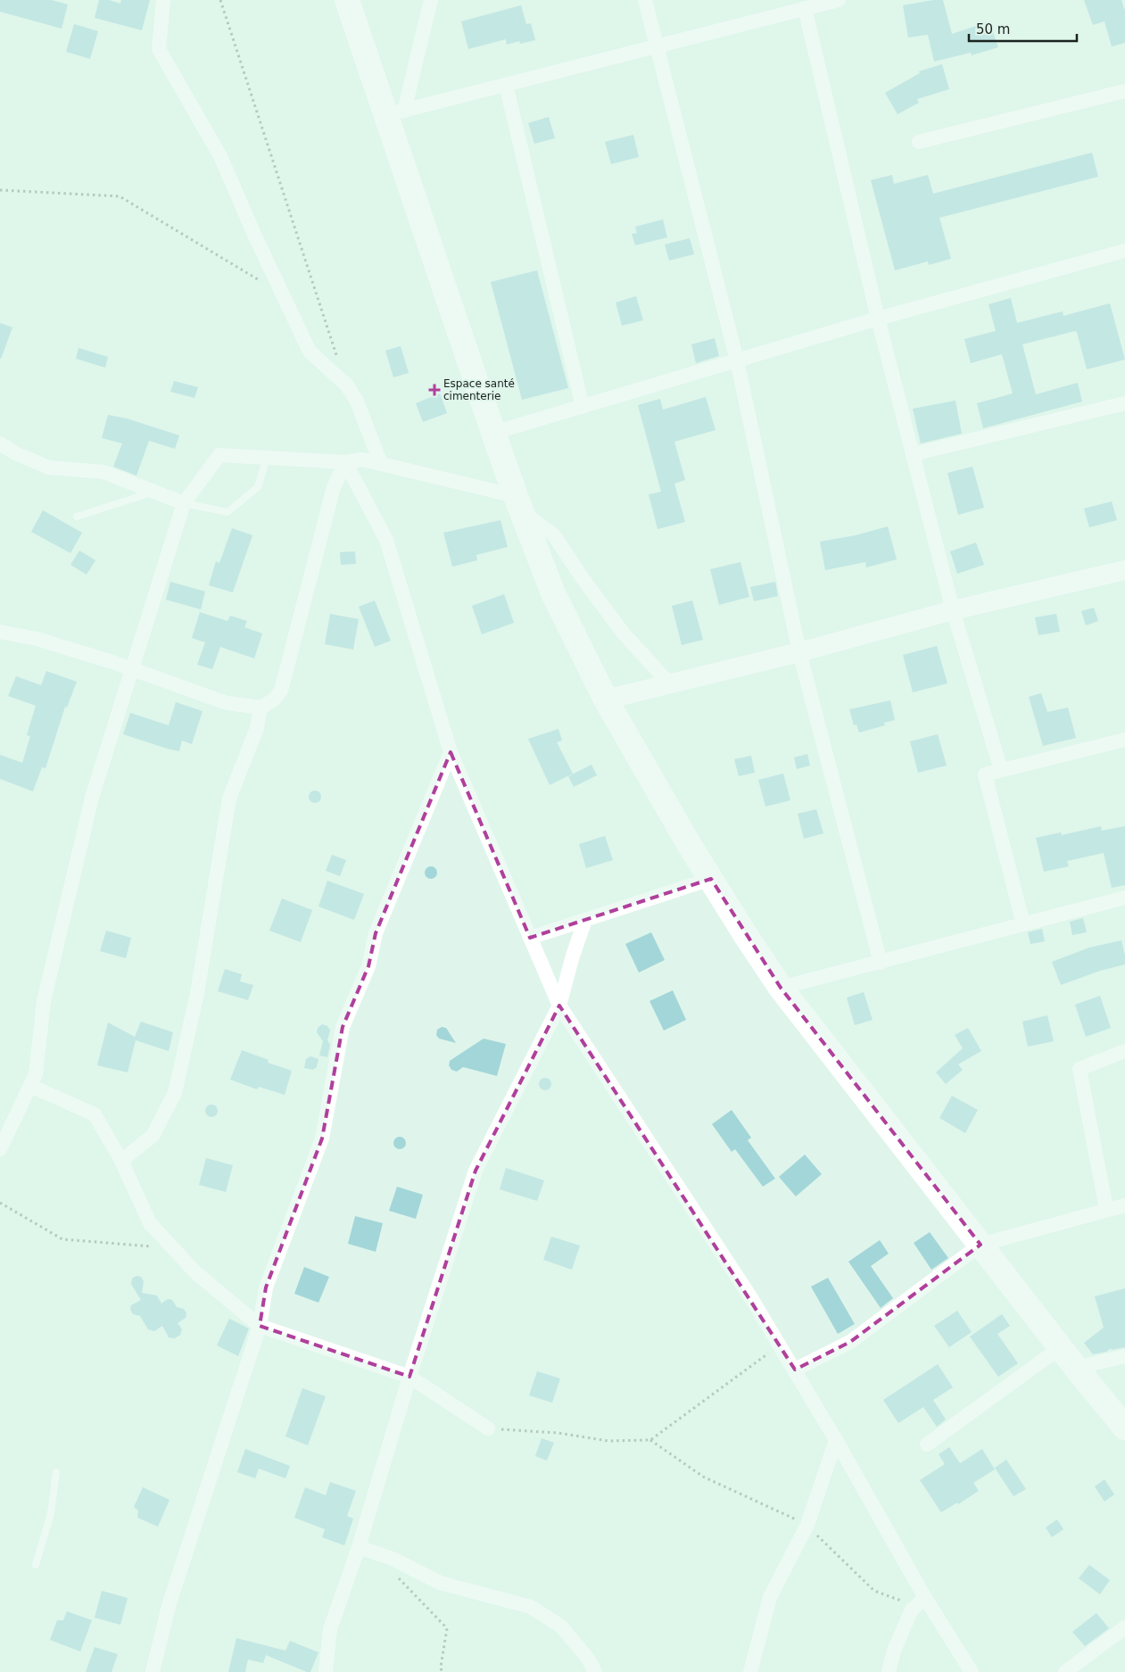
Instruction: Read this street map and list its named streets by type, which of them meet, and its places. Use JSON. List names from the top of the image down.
{
  "places": {
    "health": ["Espace santé cimenterie"]
  },
  "scale_bar": "50 m"
}
